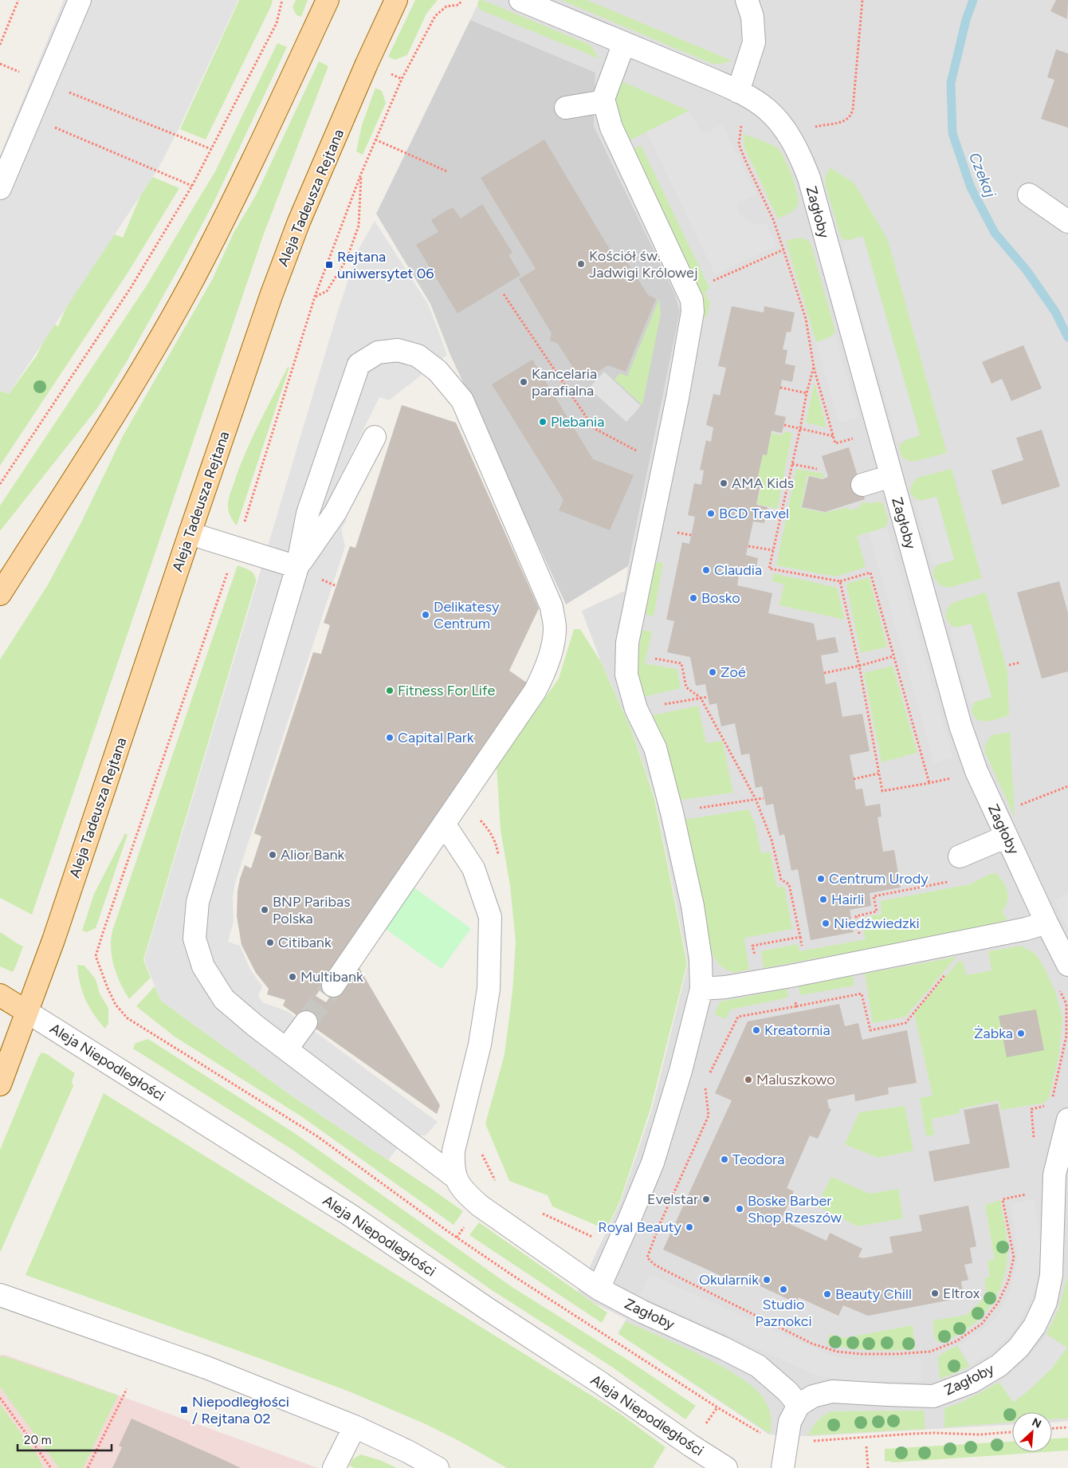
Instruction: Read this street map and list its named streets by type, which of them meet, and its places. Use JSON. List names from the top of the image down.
{
  "streets": {
    "main road": ["Aleja Tadeusza Rejtana"],
    "street": ["Zagłoby", "Aleja Niepodległości"]
  },
  "crossings": [
    ["Aleja Tadeusza Rejtana", "Aleja Niepodległości"]
  ],
  "water": ["Czekaj"],
  "places": {
    "other": [
      "Kościół św. Jadwigi Królowej",
      "Kancelaria parafialna",
      "Plebania",
      "AMA Kids",
      "BCD Travel",
      "Claudia",
      "Bosko",
      "Delikatesy Centrum",
      "Zoé",
      "Fitness For Life",
      "Capital Park",
      "Alior Bank",
      "Centrum Urody",
      "Hairli",
      "BNP Paribas Polska",
      "Niedźwiedzki",
      "Citibank",
      "Multibank",
      "Kreatornia",
      "Żabka",
      "Maluszkowo",
      "Teodora",
      "Evelstar",
      "Boske Barber Shop Rzeszów",
      "Royal Beauty",
      "Okularnik",
      "Studio Paznokci",
      "Eltrox",
      "Beauty Chill"
    ],
    "transit": ["Rejtana uniwersytet 06", "Niepodległości / Rejtana 02"]
  },
  "scale_bar": "20 m",
  "north": "top right"
}
